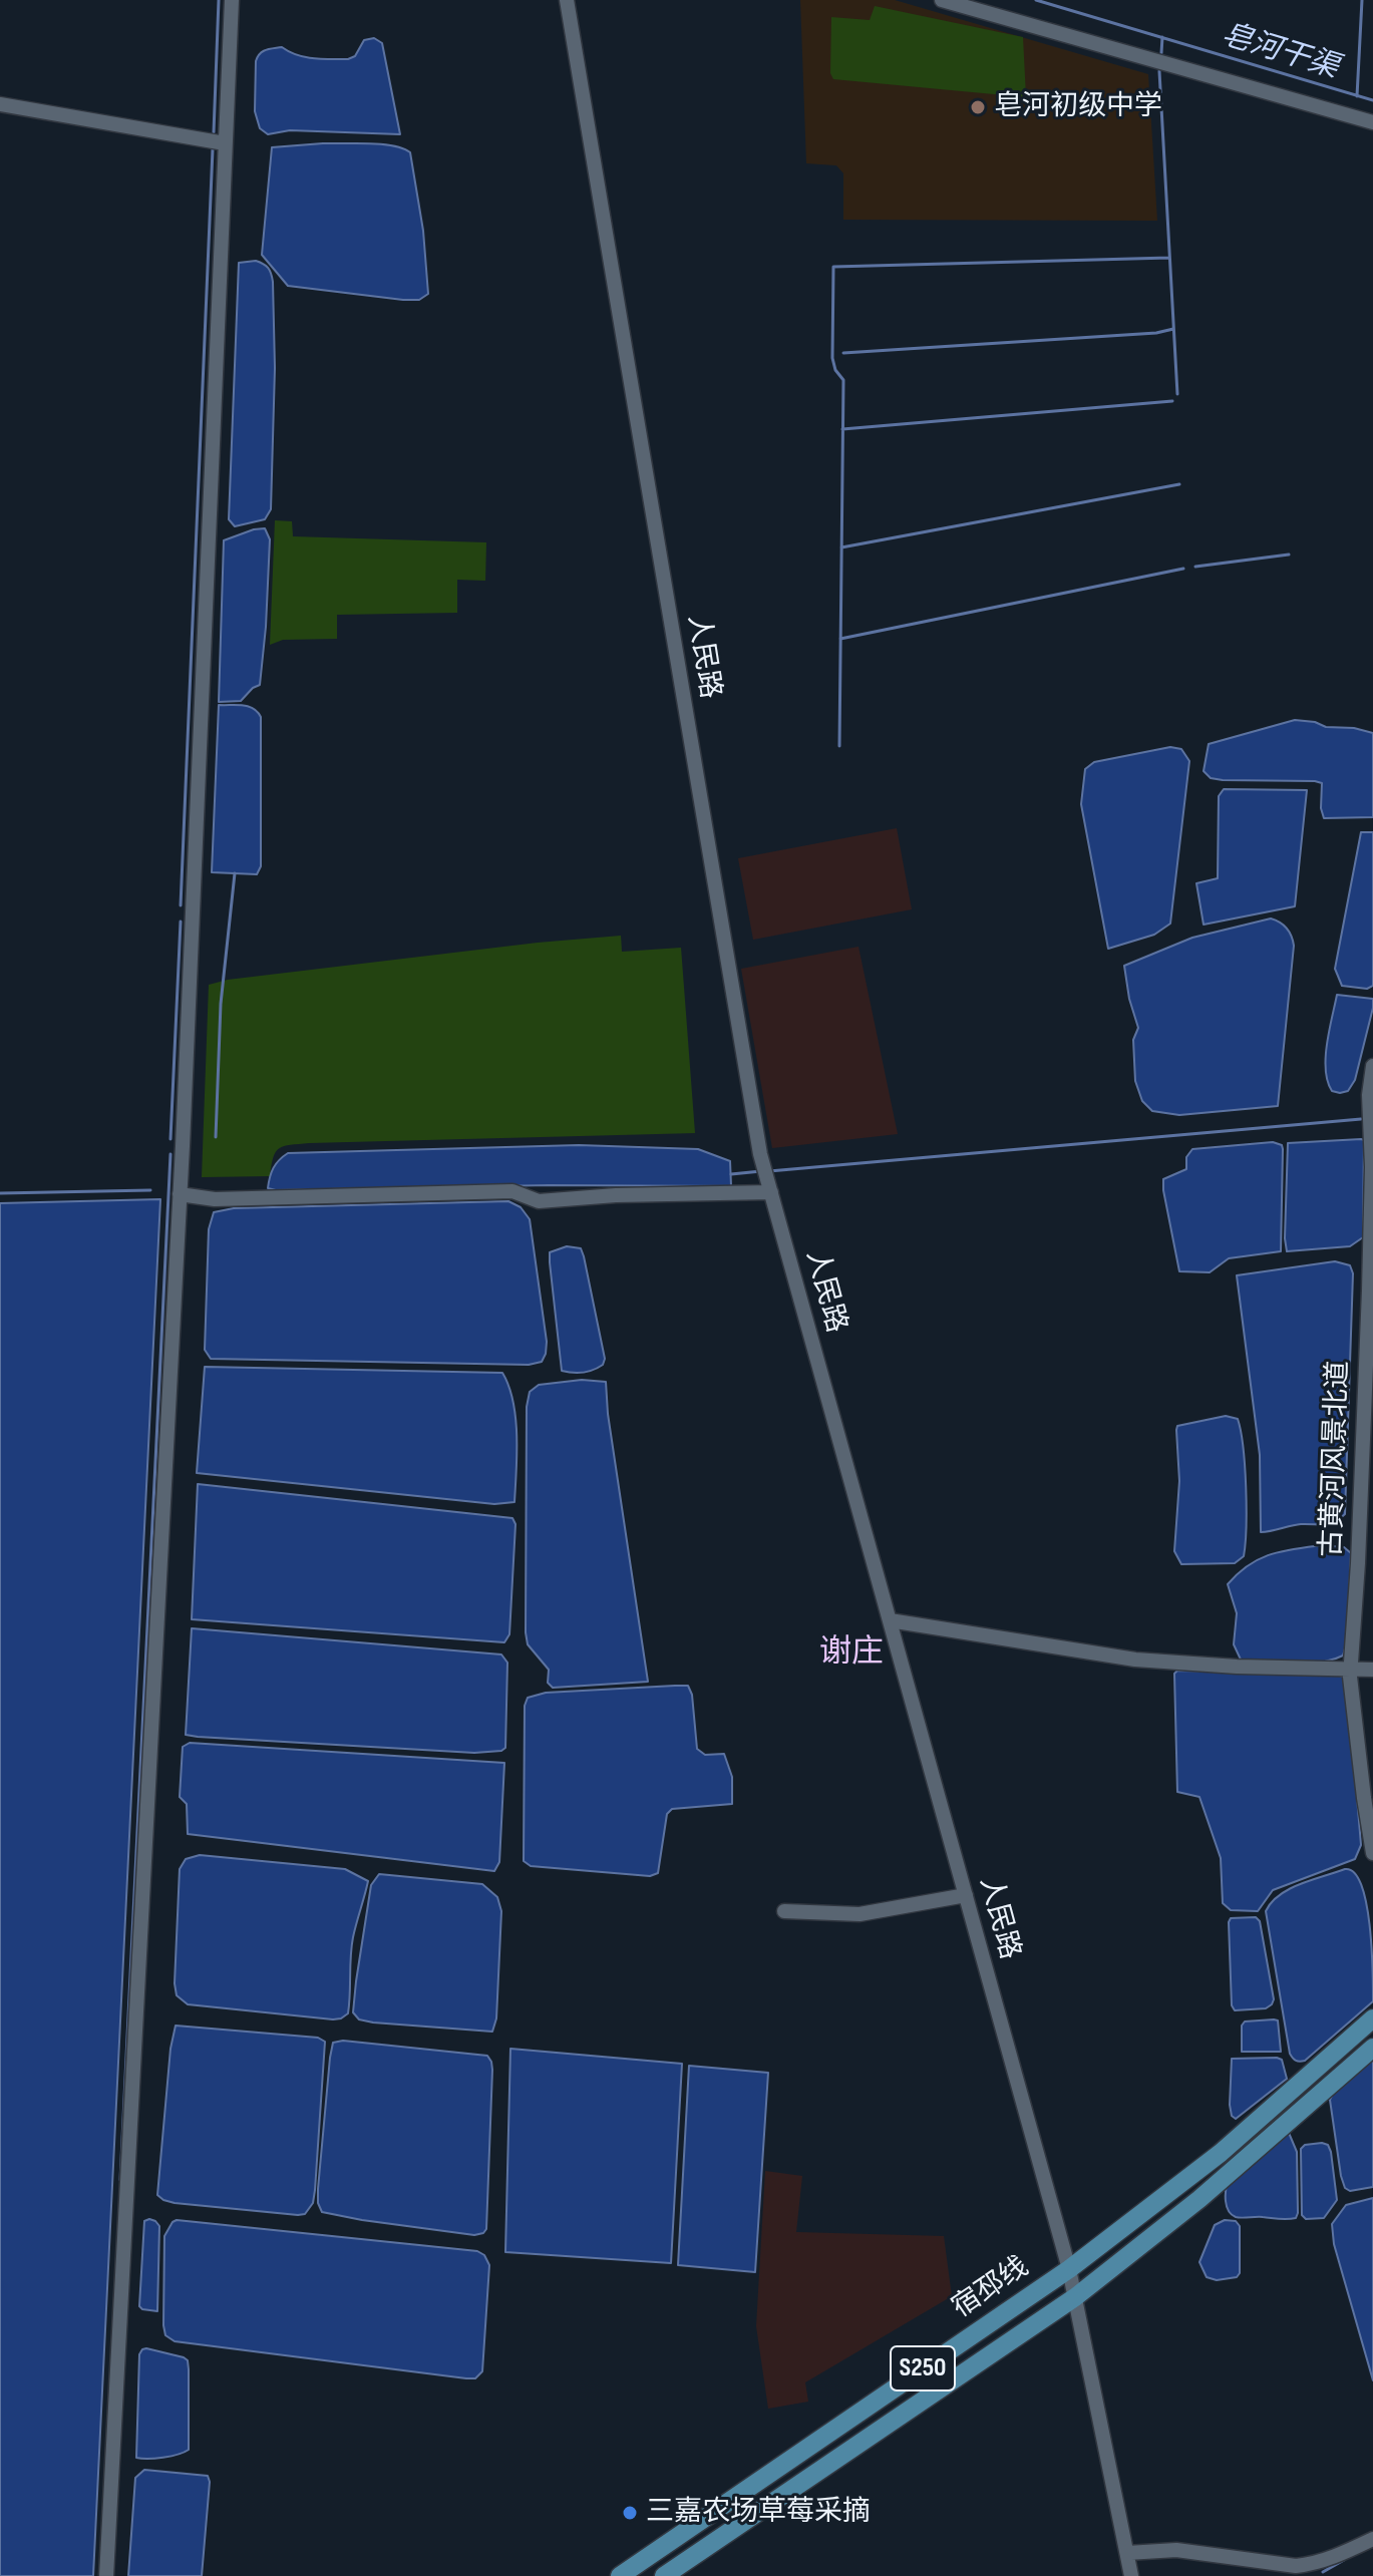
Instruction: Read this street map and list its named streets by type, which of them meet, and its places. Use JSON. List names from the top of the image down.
{
  "streets": {
    "main road": ["宿邳线", "S250"],
    "street": ["人民路", "古黄河风景北道"]
  },
  "crossings": [
    ["人民路", "宿邳线"]
  ],
  "districts": ["谢庄"],
  "water": ["皂河干渠"],
  "places": ["皂河初级中学", "三嘉农场草莓采摘"]
}
